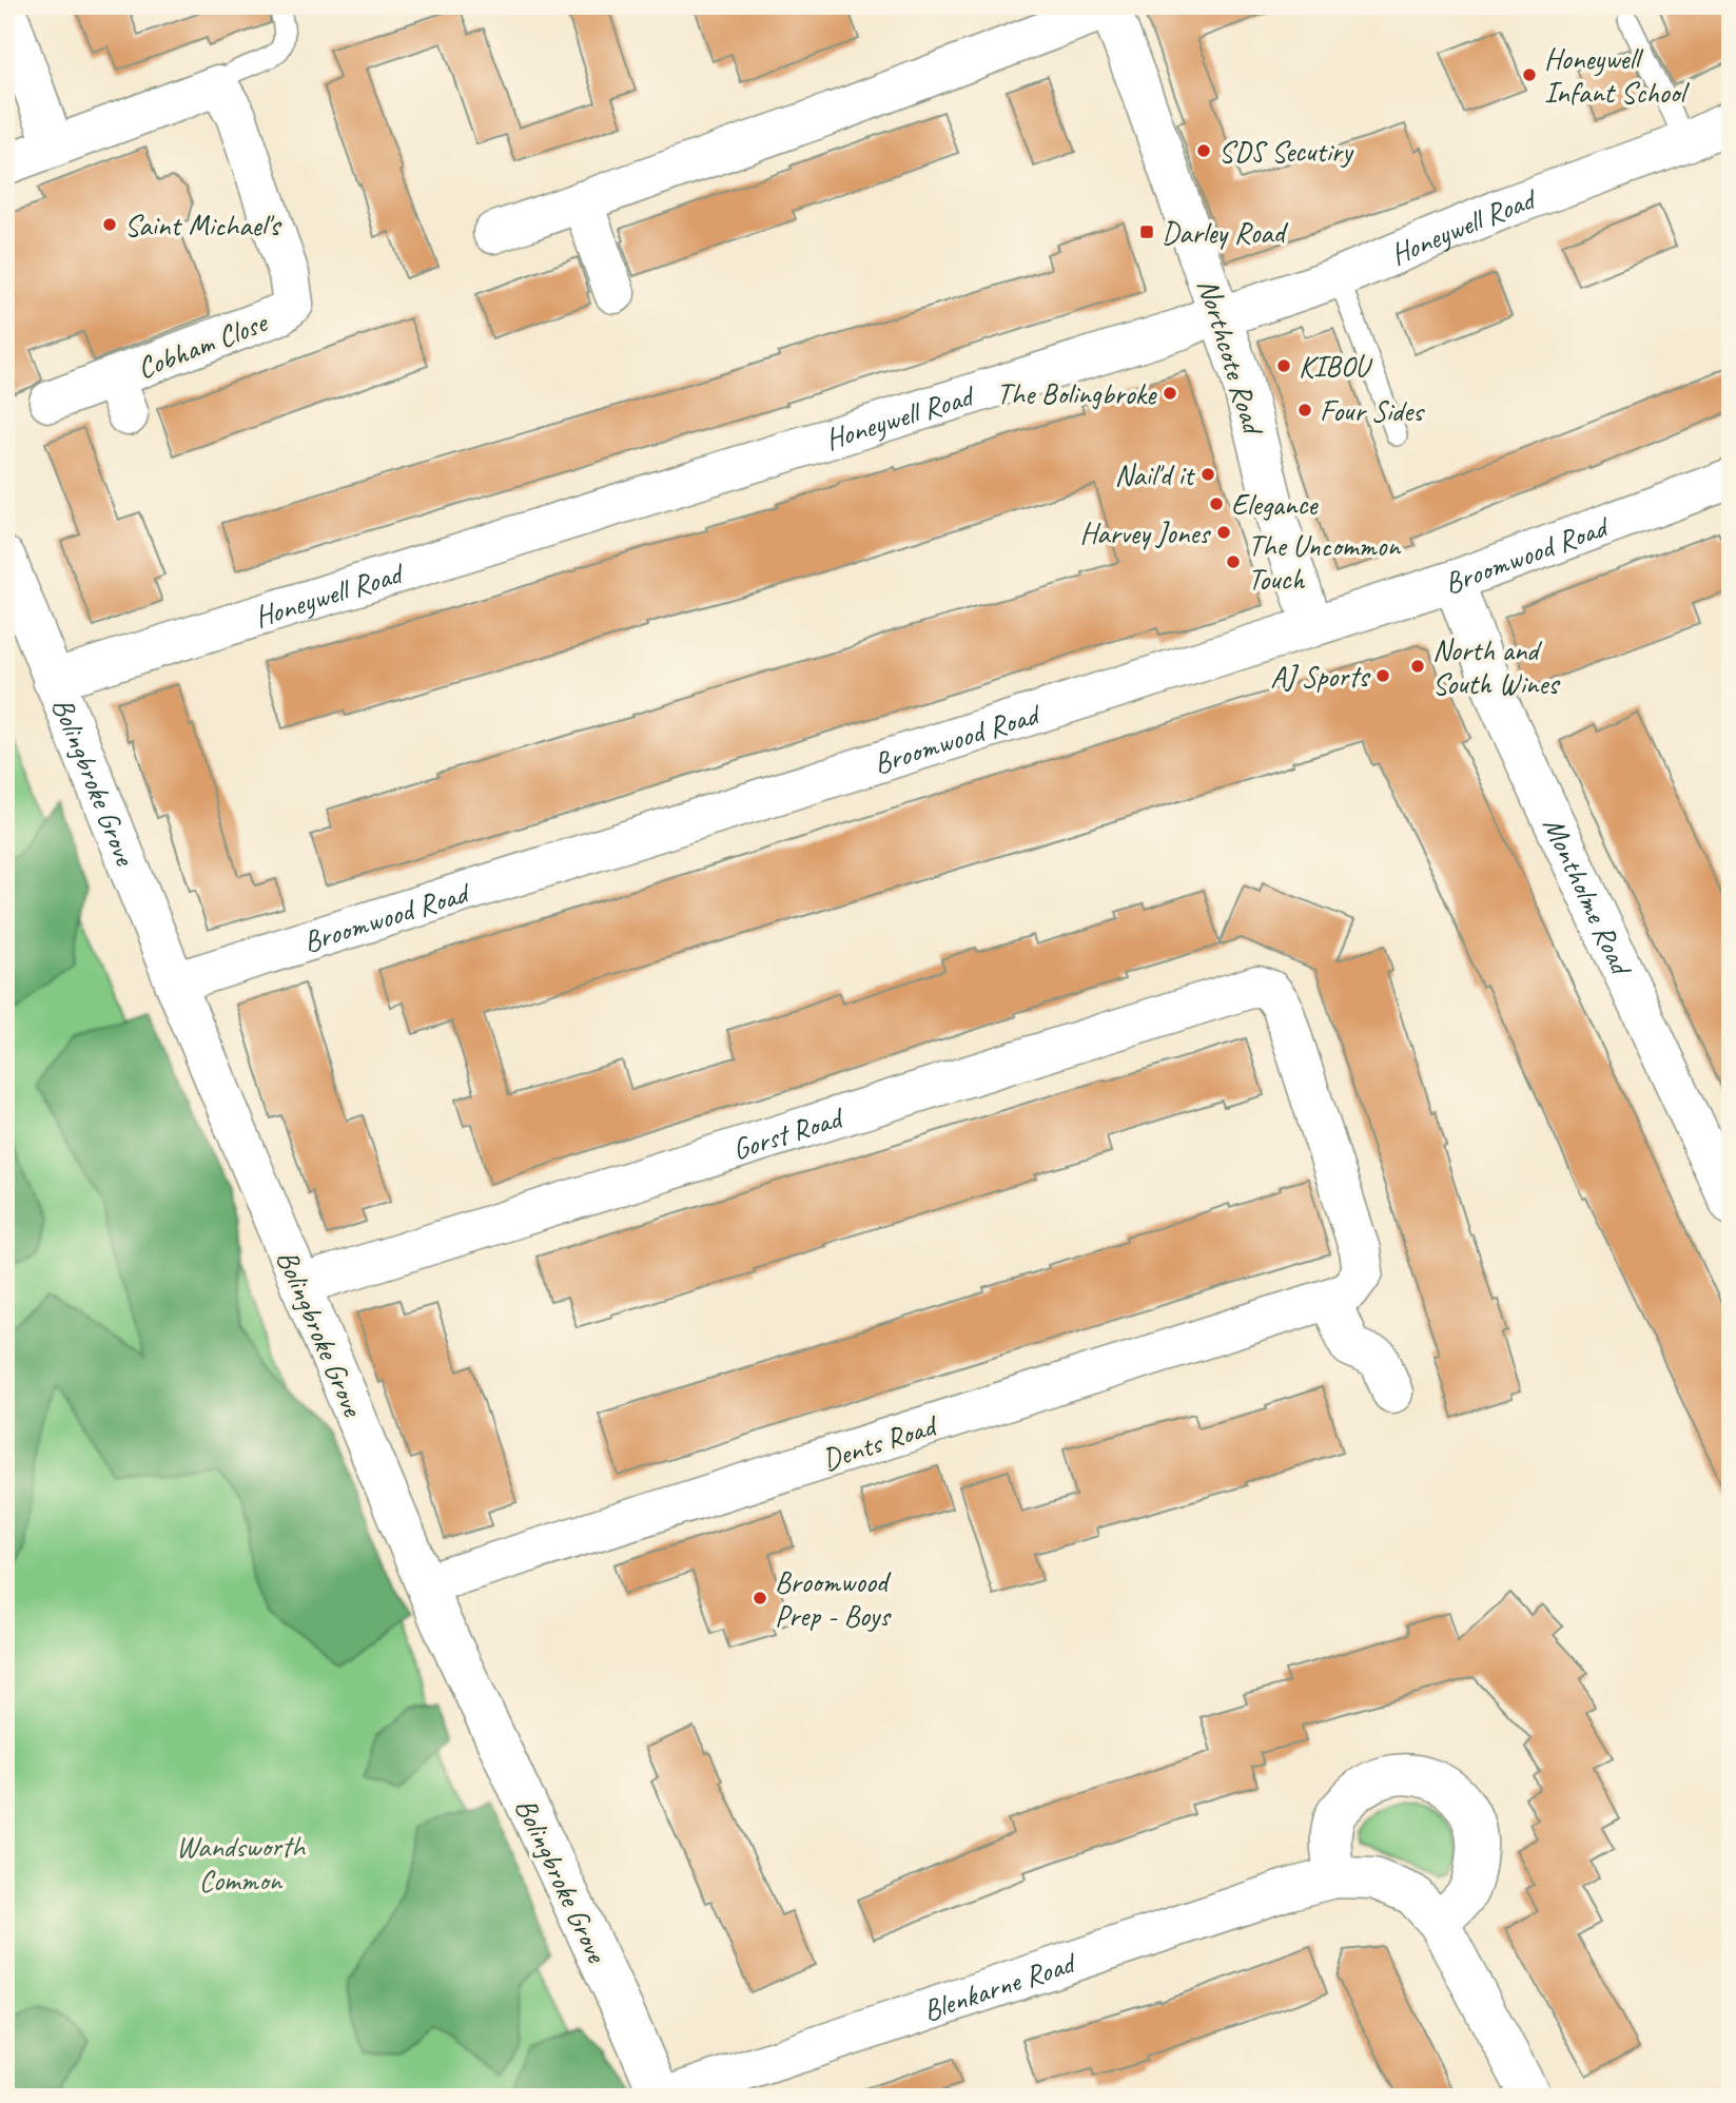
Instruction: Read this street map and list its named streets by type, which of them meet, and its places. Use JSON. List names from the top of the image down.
{
  "streets": {
    "street": [
      "Honeywell Road",
      "Cobham Close",
      "Northcote Road",
      "Broomwood Road",
      "Bolingbroke Grove",
      "Montholme Road",
      "Gorst Road",
      "Dents Road",
      "Blenkarne Road"
    ]
  },
  "crossings": [
    ["Honeywell Road", "Northcote Road"],
    ["Honeywell Road", "Bolingbroke Grove"],
    ["Northcote Road", "Broomwood Road"],
    ["Broomwood Road", "Bolingbroke Grove"],
    ["Broomwood Road", "Montholme Road"],
    ["Bolingbroke Grove", "Gorst Road"],
    ["Bolingbroke Grove", "Dents Road"],
    ["Bolingbroke Grove", "Blenkarne Road"],
    ["Gorst Road", "Dents Road"]
  ],
  "parks": ["Wandsworth Common"],
  "places": {
    "other": [
      "Honeywell Infant School",
      "SDS Secutiry",
      "Saint Michael's",
      "KIBOU",
      "The Bolingbroke",
      "Four Sides",
      "Nail'd it",
      "Elegance",
      "Harvey Jones",
      "The Uncommon Touch",
      "North and South Wines",
      "AJ Sports",
      "Broomwood Prep - Boys"
    ],
    "transit": ["Darley Road"]
  }
}
